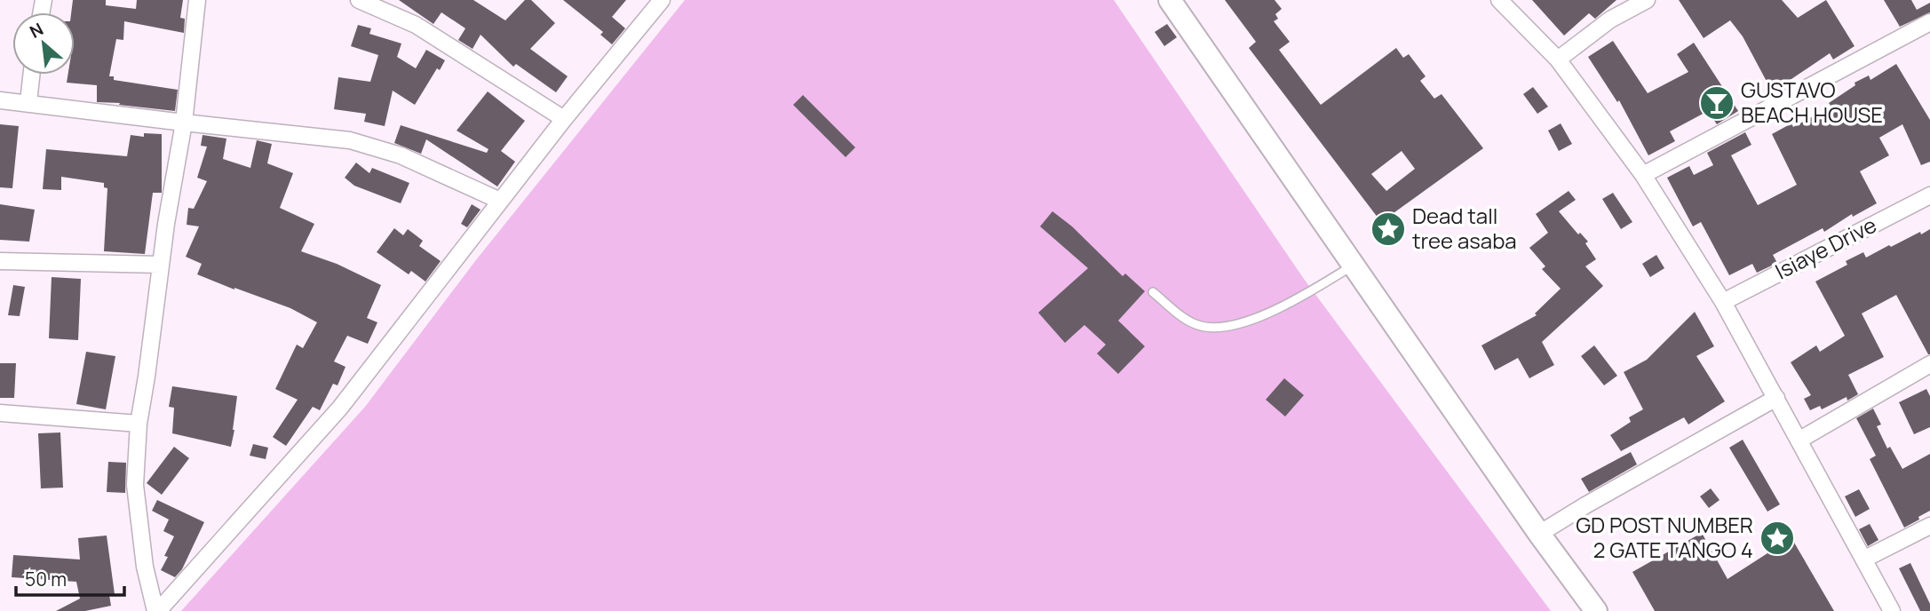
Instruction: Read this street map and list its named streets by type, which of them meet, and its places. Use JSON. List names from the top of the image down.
{
  "streets": {
    "street": ["Isiaye Drive"]
  },
  "places": {
    "bar": ["GUSTAVO BEACH HOUSE"],
    "place": ["Dead tall tree asaba", "GD POST NUMBER 2 GATE TANGO 4"]
  },
  "scale_bar": "50 m",
  "north": "top left"
}
